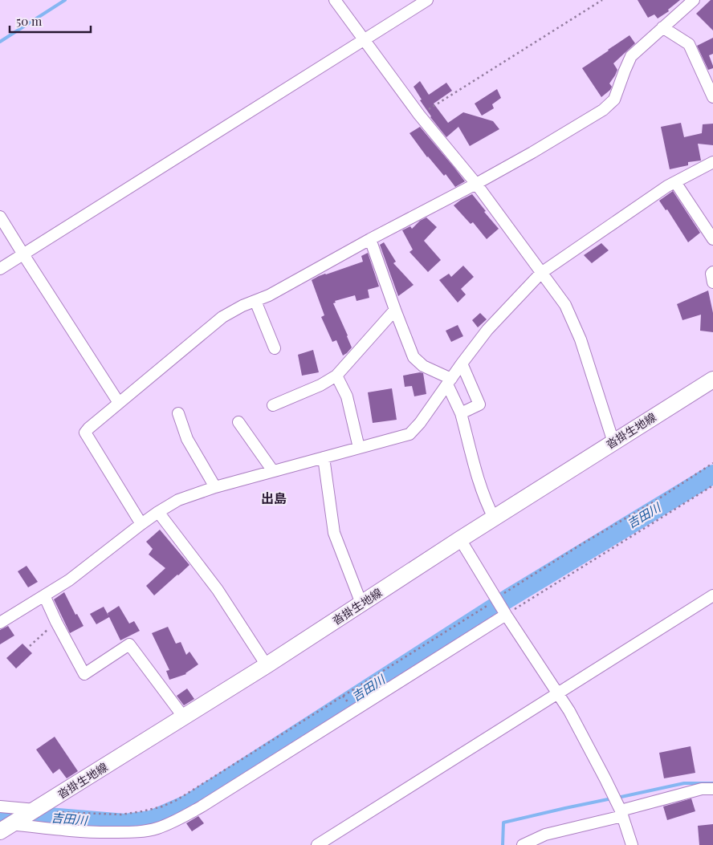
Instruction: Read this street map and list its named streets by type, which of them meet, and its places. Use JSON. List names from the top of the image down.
{
  "streets": {
    "main road": ["沓掛生地線"]
  },
  "districts": ["出島"],
  "water": ["吉田川"],
  "scale_bar": "50 m"
}
